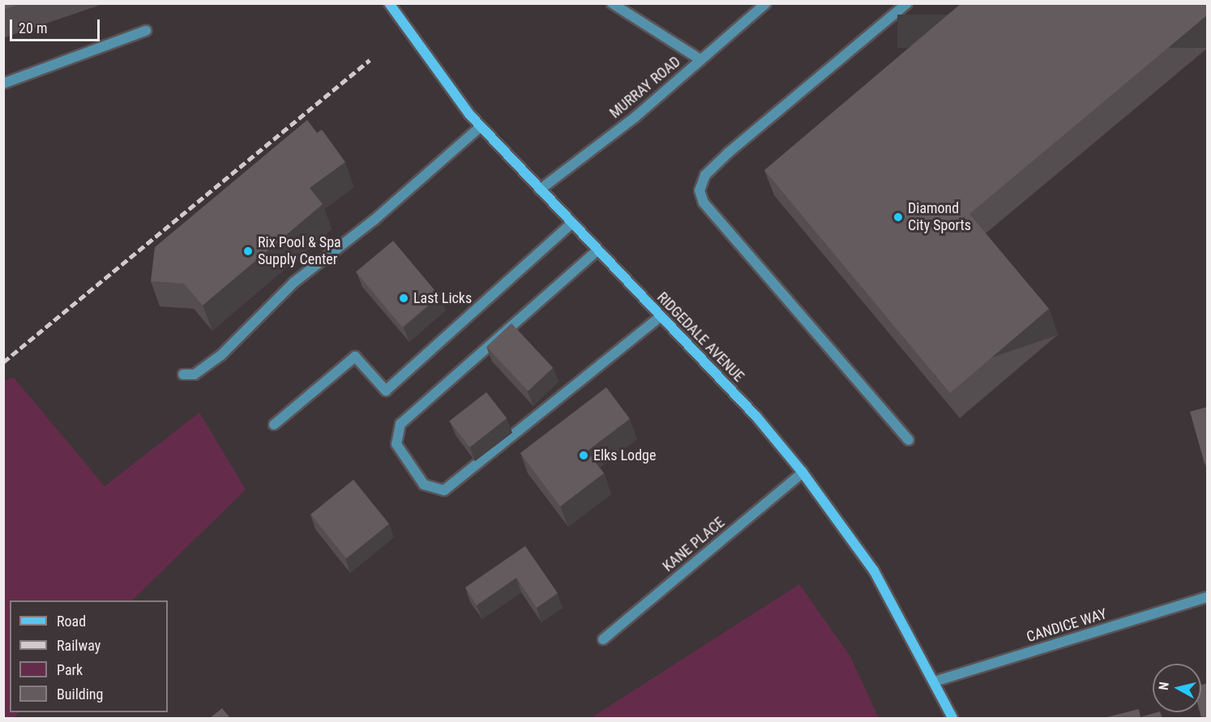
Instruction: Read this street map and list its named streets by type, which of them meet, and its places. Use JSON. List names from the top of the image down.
{
  "streets": {
    "main road": ["RIDGEDALE AVENUE"],
    "street": ["MURRAY ROAD", "KANE PLACE", "CANDICE WAY"]
  },
  "crossings": [
    ["MURRAY ROAD", "RIDGEDALE AVENUE"],
    ["RIDGEDALE AVENUE", "KANE PLACE"],
    ["RIDGEDALE AVENUE", "CANDICE WAY"]
  ],
  "places": [
    "Diamond City Sports",
    "Rix Pool & Spa Supply Center",
    "Last Licks",
    "Elks Lodge"
  ],
  "legend": [
    "Road",
    "Railway",
    "Park",
    "Building"
  ],
  "scale_bar": "20 m",
  "north": "left"
}
